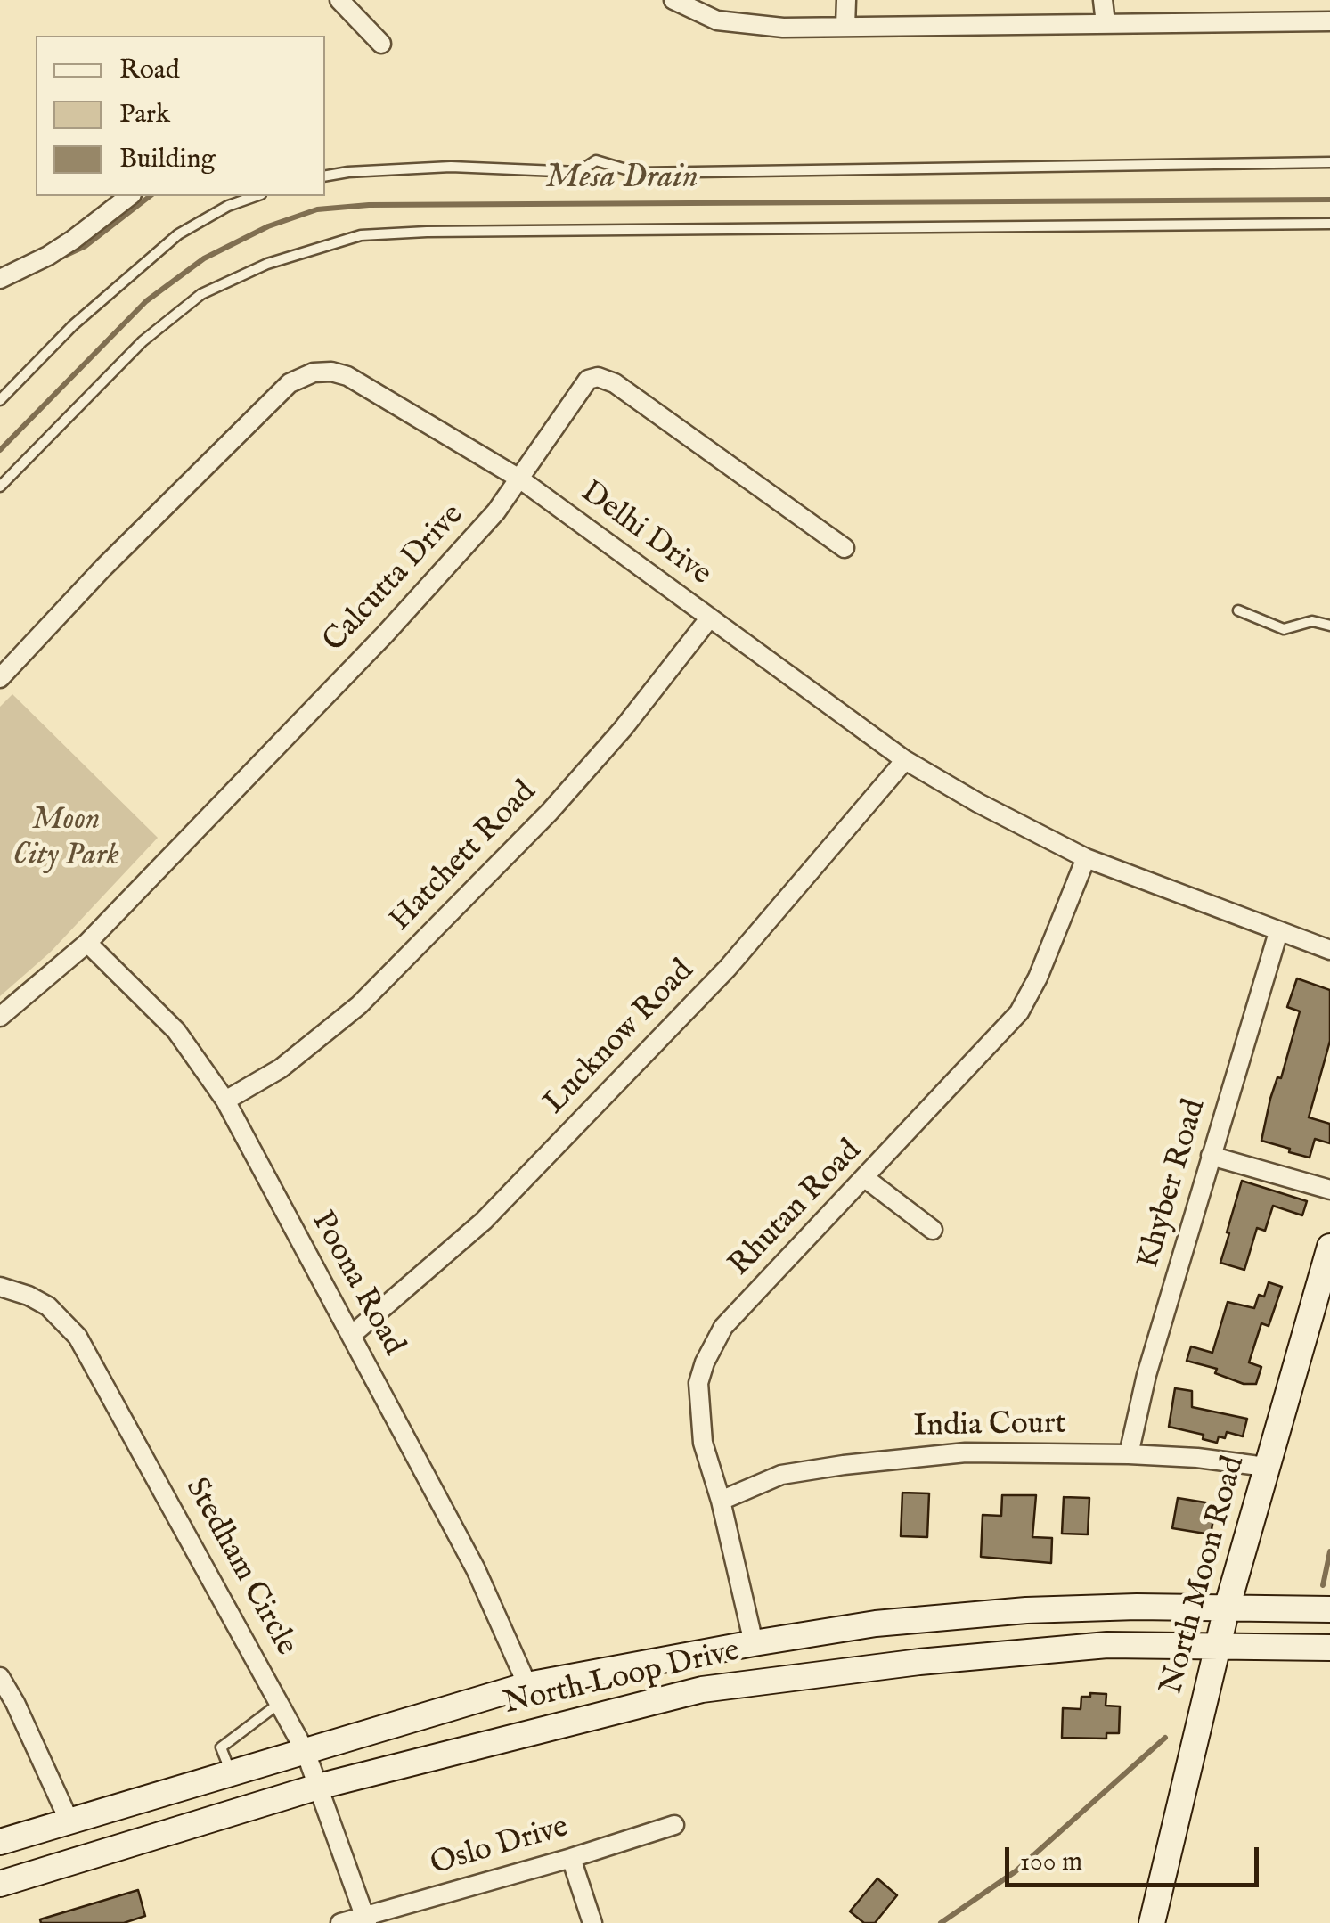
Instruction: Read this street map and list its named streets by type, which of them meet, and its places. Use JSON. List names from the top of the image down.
{
  "streets": {
    "main road": ["North Moon Road", "North Loop Drive"],
    "street": [
      "Delhi Drive",
      "Calcutta Drive",
      "Hatchett Road",
      "Lucknow Road",
      "Khyber Road",
      "Rhutan Road",
      "Poona Road",
      "India Court",
      "Stedham Circle",
      "Oslo Drive"
    ]
  },
  "crossings": [
    ["Delhi Drive", "Calcutta Drive"],
    ["Delhi Drive", "Hatchett Road"],
    ["Delhi Drive", "Lucknow Road"],
    ["Delhi Drive", "Khyber Road"],
    ["Delhi Drive", "Rhutan Road"],
    ["Calcutta Drive", "Poona Road"],
    ["Hatchett Road", "Poona Road"],
    ["Lucknow Road", "Poona Road"],
    ["Khyber Road", "India Court"],
    ["Rhutan Road", "India Court"],
    ["Rhutan Road", "North Loop Drive"],
    ["Poona Road", "North Loop Drive"],
    ["India Court", "North Moon Road"],
    ["Stedham Circle", "North Loop Drive"],
    ["Stedham Circle", "Oslo Drive"],
    ["North Moon Road", "North Loop Drive"]
  ],
  "water": ["Mesa Drain"],
  "parks": ["Moon City Park"],
  "legend": ["Road", "Park", "Building"],
  "scale_bar": "100 m"
}
